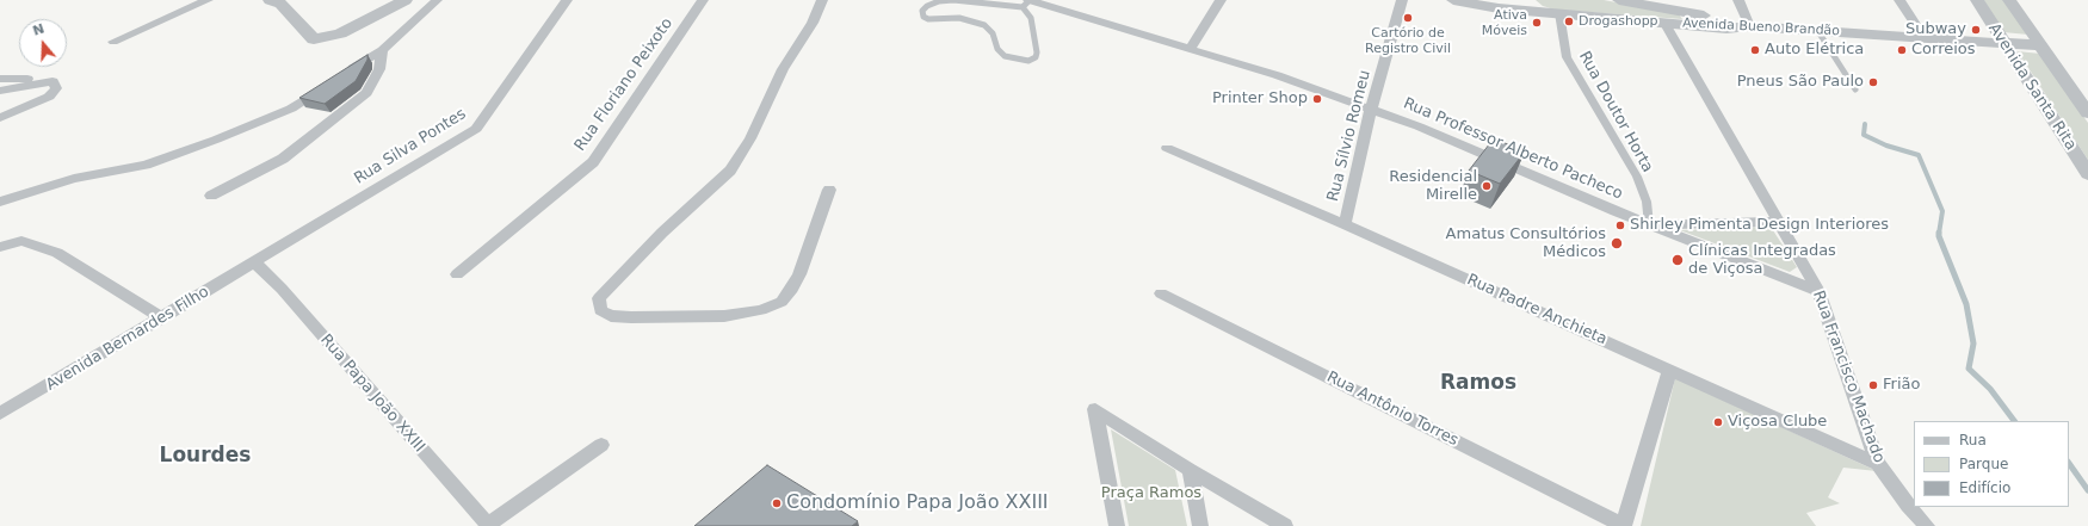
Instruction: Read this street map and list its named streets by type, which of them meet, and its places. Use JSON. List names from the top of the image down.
{
  "streets": {
    "street": [
      "Avenida Bueno Brandão",
      "Rua Floriano Peixoto",
      "Avenida Santa Rita",
      "Rua Doutor Horta",
      "Rua Sílvio Romeu",
      "Rua Silva Pontes",
      "Rua Professor Alberto Pacheco",
      "Rua Padre Anchieta",
      "Avenida Bernardes Filho",
      "Rua Francisco Machado",
      "Rua Papa João XXIII",
      "Rua Antônio Torres"
    ]
  },
  "crossings": [
    ["Avenida Bueno Brandão", "Avenida Santa Rita"],
    ["Avenida Bueno Brandão", "Rua Doutor Horta"],
    ["Avenida Bueno Brandão", "Rua Francisco Machado"],
    ["Rua Doutor Horta", "Rua Professor Alberto Pacheco"],
    ["Rua Sílvio Romeu", "Rua Professor Alberto Pacheco"],
    ["Rua Sílvio Romeu", "Rua Padre Anchieta"],
    ["Rua Silva Pontes", "Avenida Bernardes Filho"],
    ["Rua Silva Pontes", "Rua Papa João XXIII"],
    ["Rua Professor Alberto Pacheco", "Rua Francisco Machado"],
    ["Rua Padre Anchieta", "Rua Francisco Machado"],
    ["Avenida Bernardes Filho", "Rua Papa João XXIII"]
  ],
  "districts": ["Ramos", "Lourdes"],
  "parks": ["Praça Ramos"],
  "places": [
    "Cartório de Registro Civil",
    "Drogashopp",
    "Ativa Móveis",
    "Subway",
    "Auto Elétrica",
    "Correios",
    "Pneus São Paulo",
    "Printer Shop",
    "Residencial Mirelle",
    "Shirley Pimenta Design Interiores",
    "Amatus Consultórios Médicos",
    "Clínicas Integradas de Viçosa",
    "Frião",
    "Viçosa Clube",
    "Condomínio Papa João XXIII"
  ],
  "legend": ["Rua", "Parque", "Edifício"],
  "north": "top"
}
